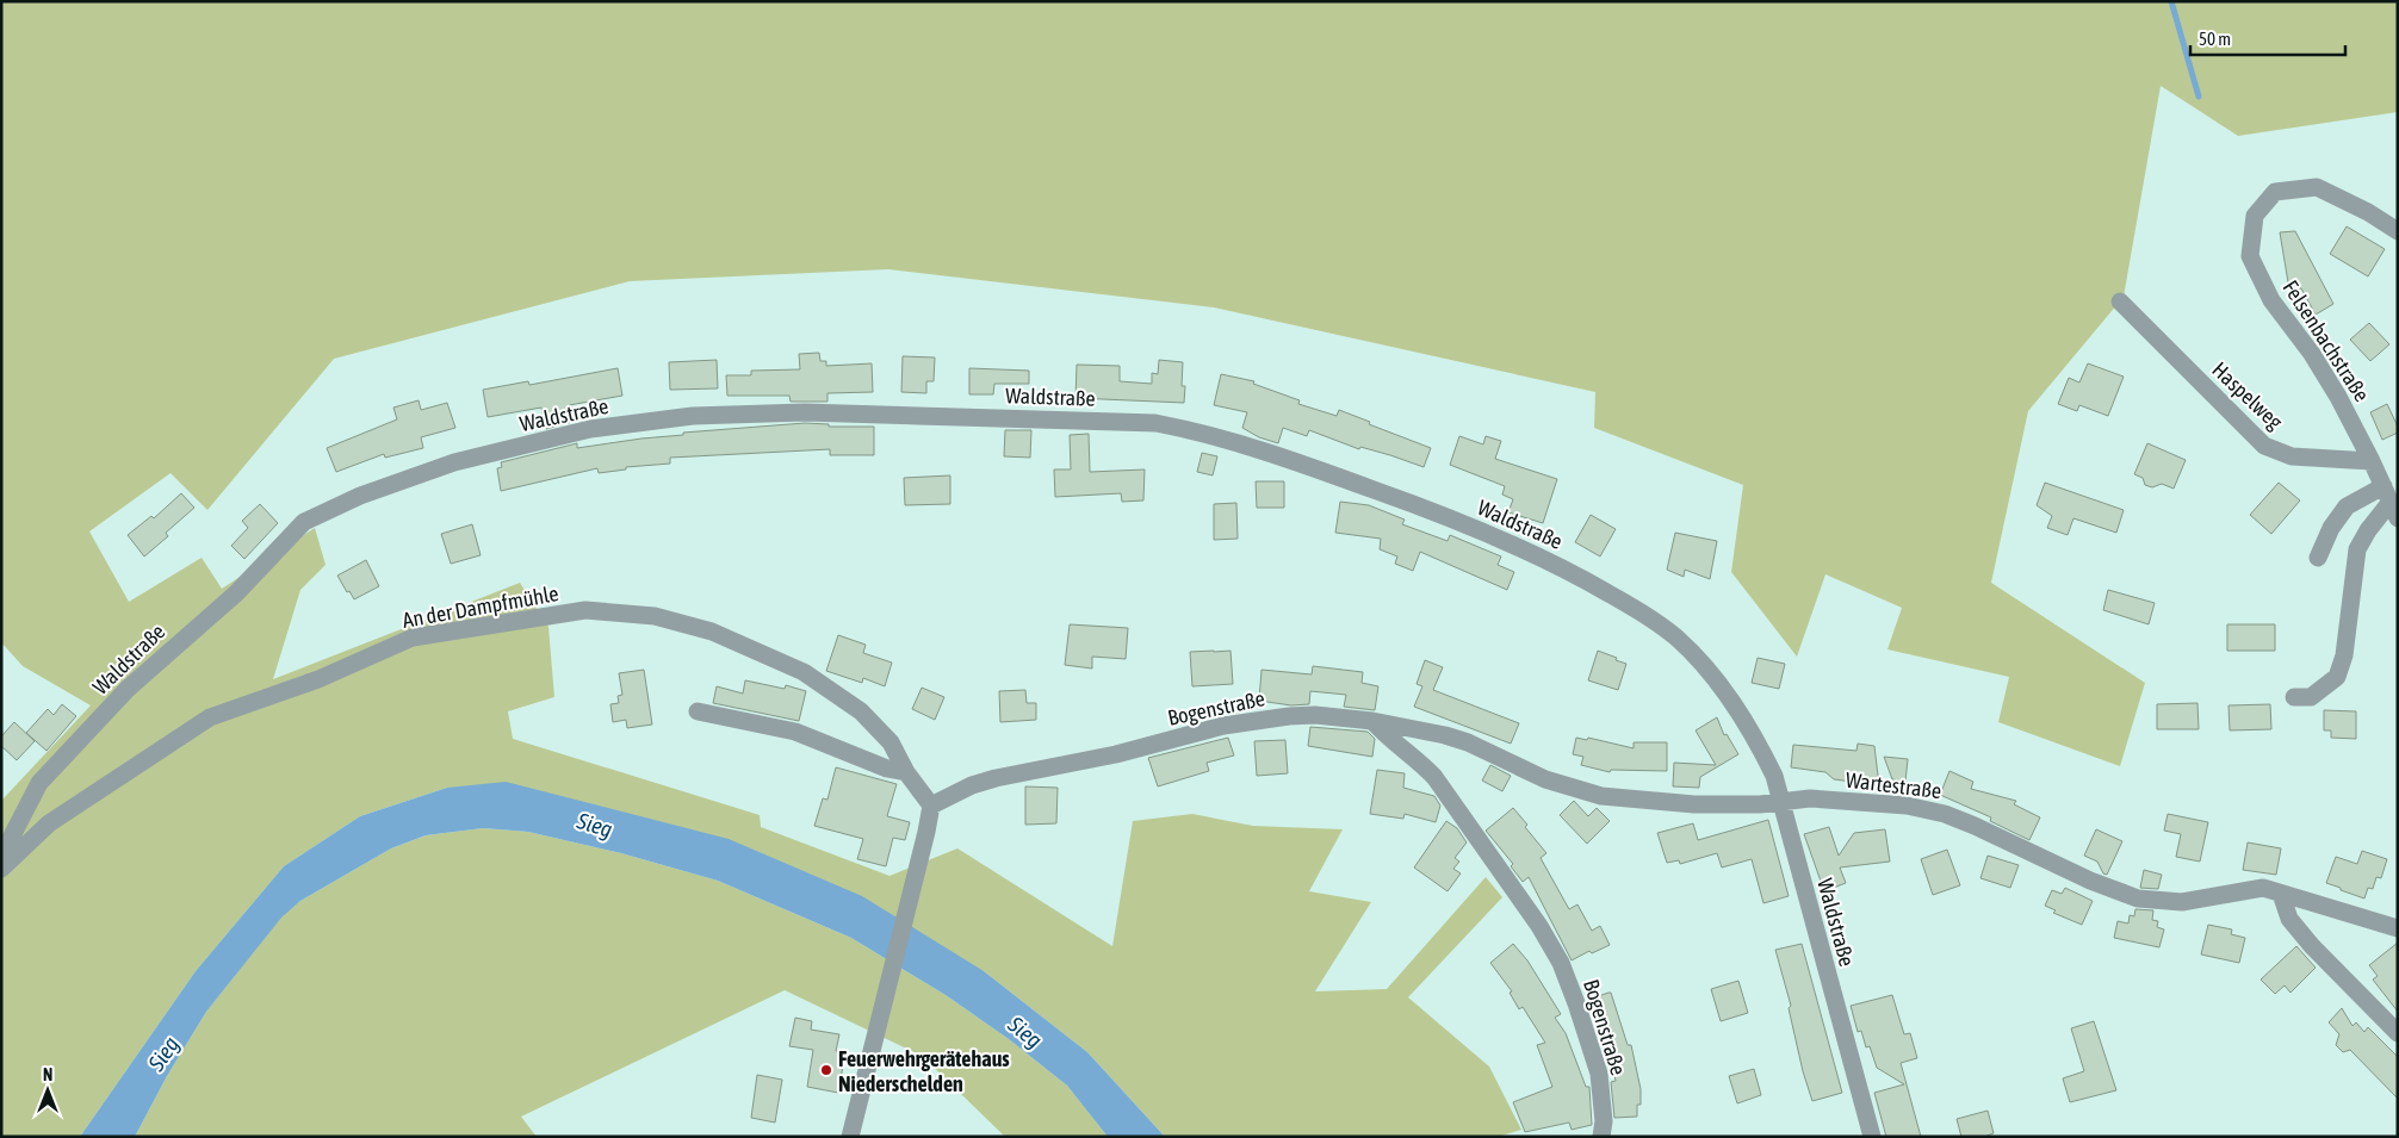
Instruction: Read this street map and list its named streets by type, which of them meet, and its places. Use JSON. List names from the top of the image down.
{
  "streets": {
    "street": [
      "Felsenbachstraße",
      "Haspelweg",
      "Waldstraße",
      "An der Dampfmühle",
      "Bogenstraße",
      "Wartestraße"
    ]
  },
  "crossings": [
    ["Felsenbachstraße", "Haspelweg"],
    ["Waldstraße", "Wartestraße"],
    ["An der Dampfmühle", "Bogenstraße"],
    ["Bogenstraße", "Wartestraße"]
  ],
  "water": ["Sieg"],
  "places": ["Feuerwehrgerätehaus Niederschelden"],
  "scale_bar": "50 m",
  "north": "top"
}
